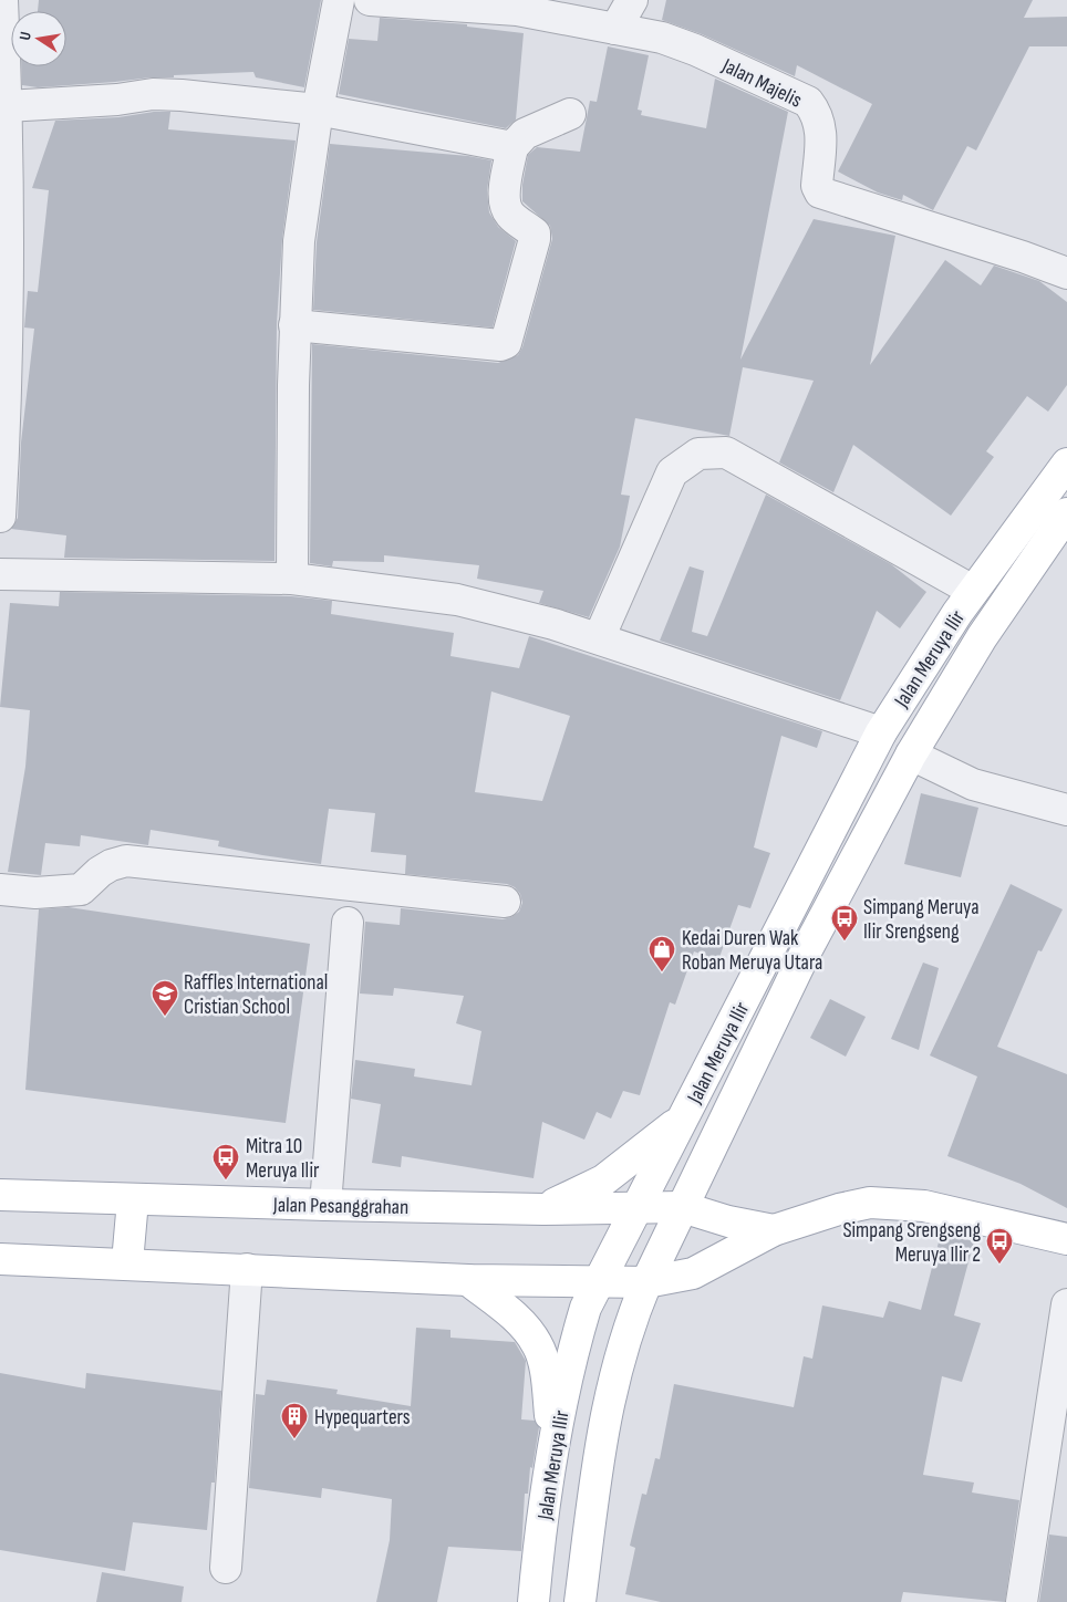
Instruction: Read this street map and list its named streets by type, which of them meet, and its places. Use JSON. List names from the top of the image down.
{
  "streets": {
    "main road": ["Jalan Meruya Ilir", "Jalan Pesanggrahan"],
    "street": ["Jalan Majelis"]
  },
  "crossings": [
    ["Jalan Meruya Ilir", "Jalan Pesanggrahan"]
  ],
  "places": {
    "bus stop": ["Simpang Meruya Ilir Srengseng", "Mitra 10 Meruya Ilir", "Simpang Srengseng Meruya Ilir 2"],
    "shop": ["Kedai Duren Wak Roban Meruya Utara"],
    "school or university": ["Raffles International Cristian School"],
    "building": ["Hypequarters"]
  },
  "north": "left"
}
